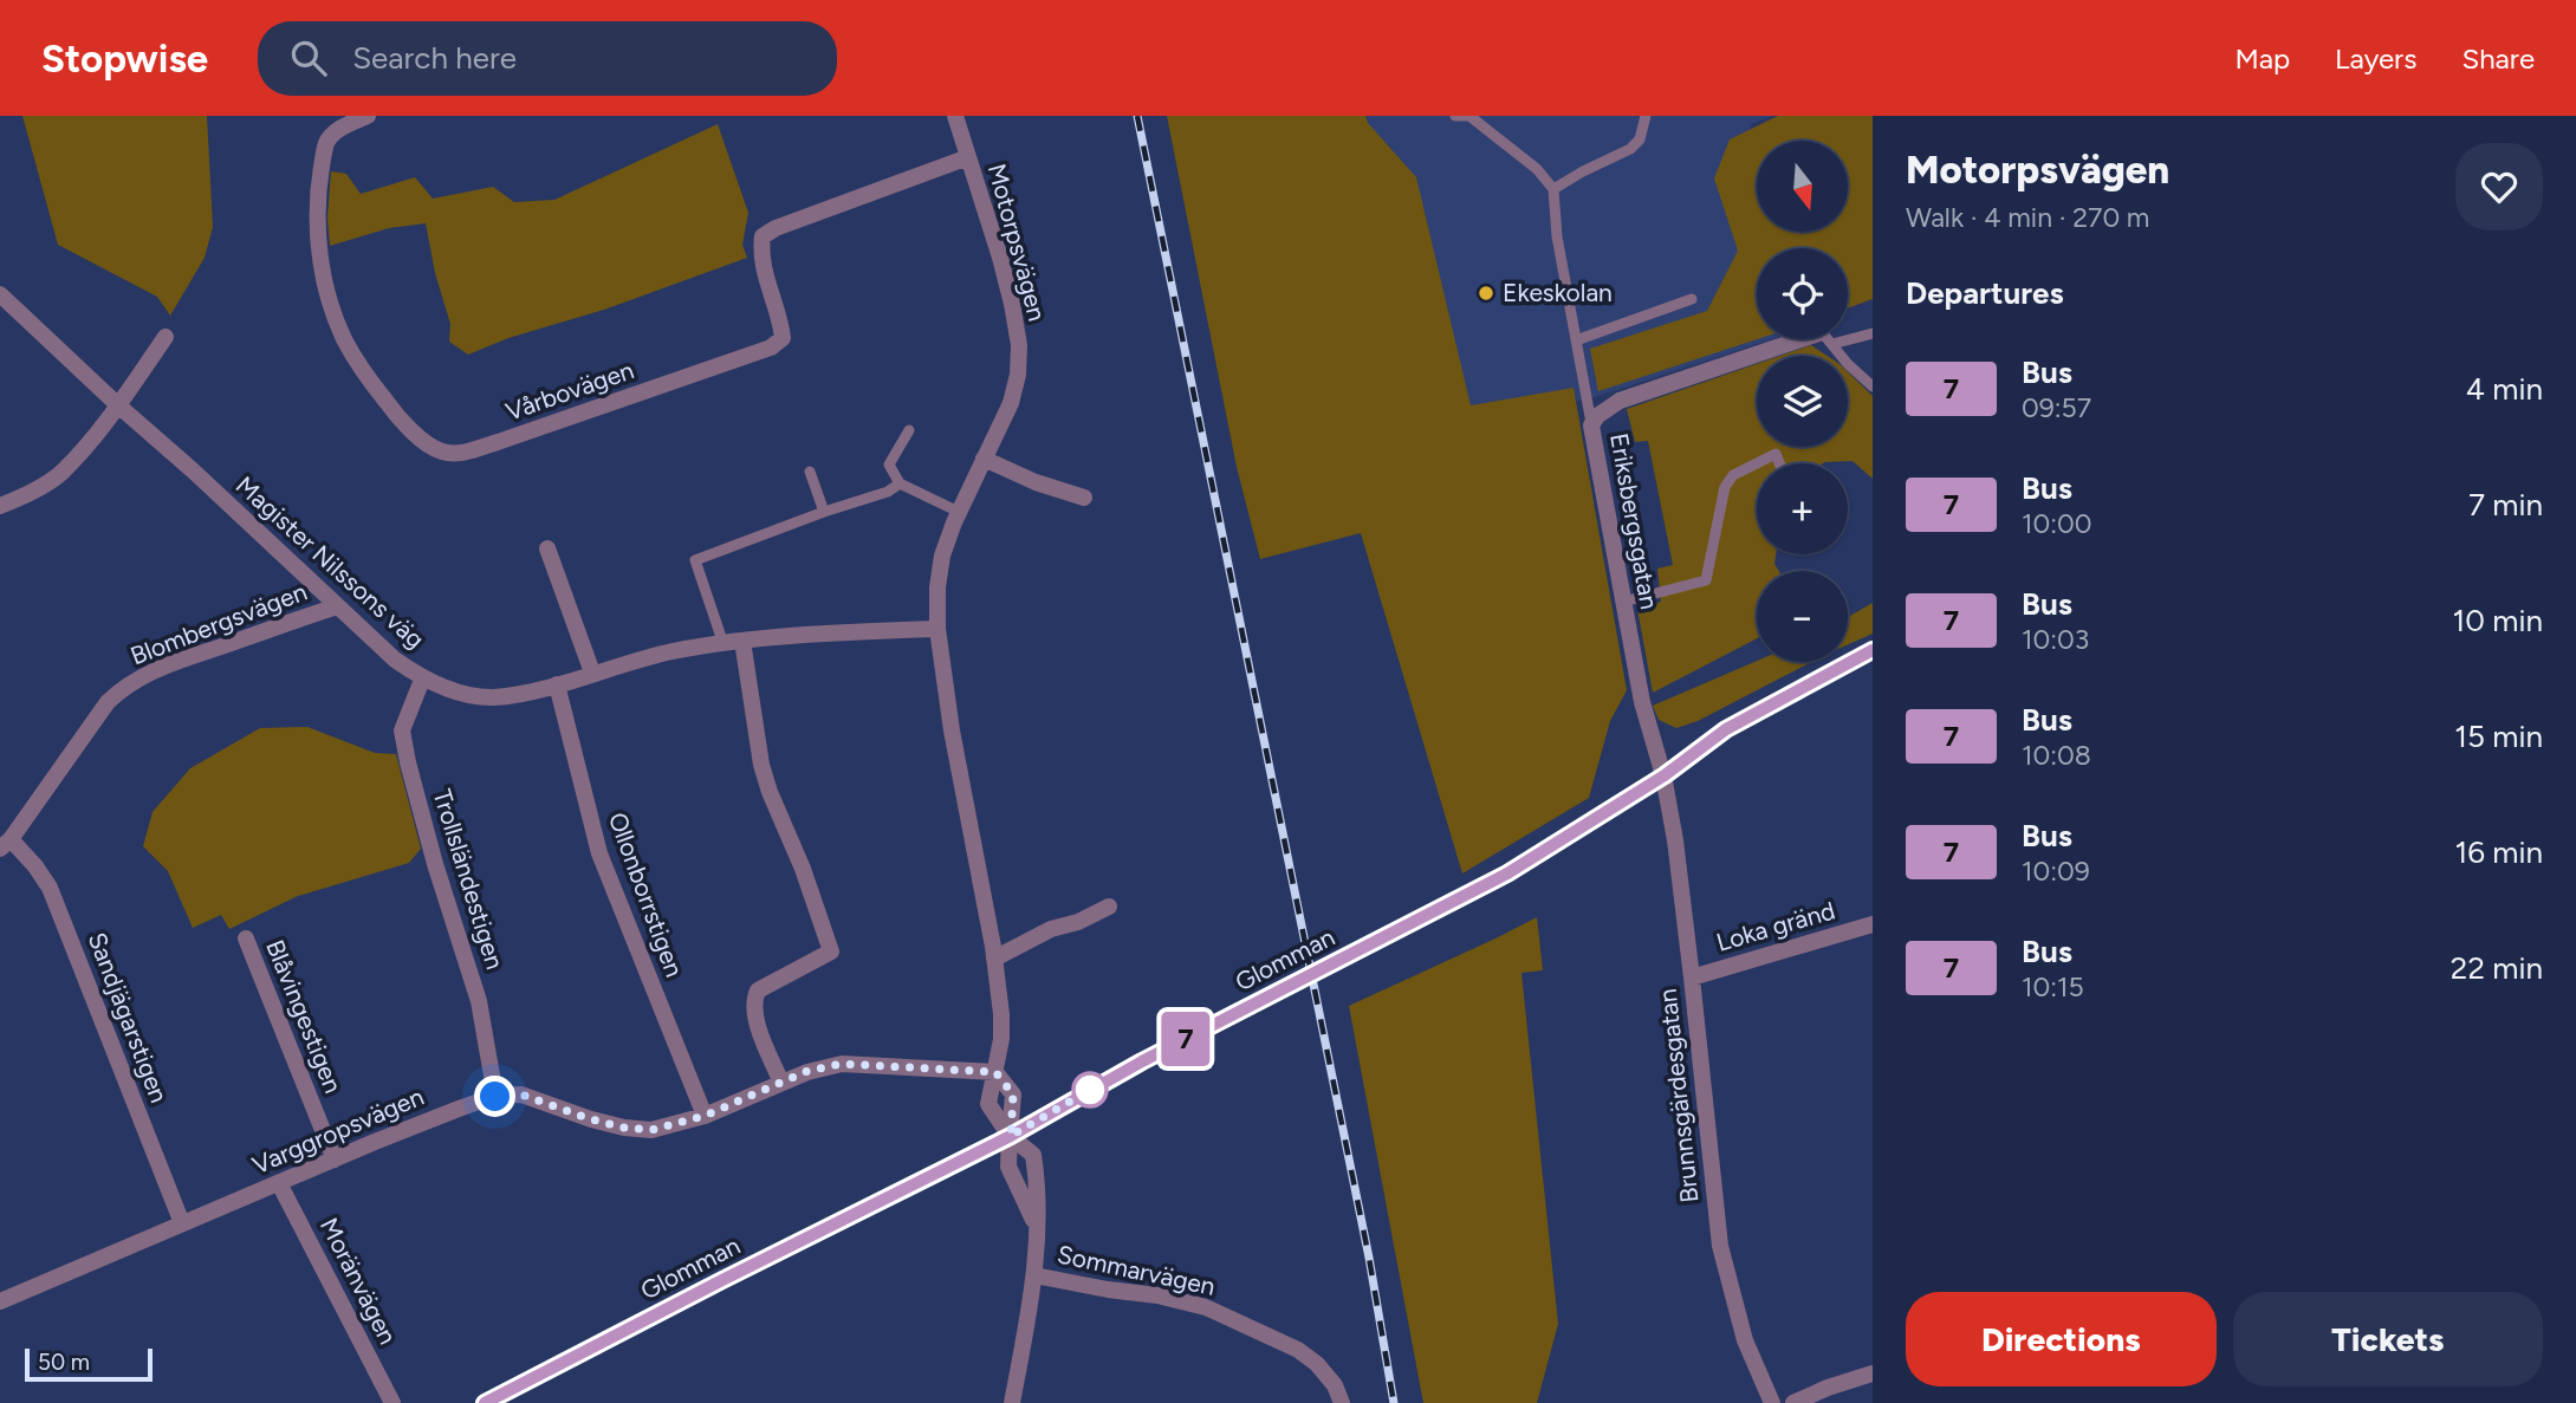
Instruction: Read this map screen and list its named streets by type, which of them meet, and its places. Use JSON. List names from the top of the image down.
{
  "streets": {
    "street": [
      "Motorpsvägen",
      "Vårbovägen",
      "Eriksbergsgatan",
      "Magister Nilssons väg",
      "Blombergsvägen",
      "Trollsländestigen",
      "Ollonborrstigen",
      "Loka gränd",
      "Glomman",
      "Blåvingestigen",
      "Sandjägarstigen",
      "Brunnsgärdesgatan",
      "Varggropsvägen",
      "Sommarvägen",
      "Moränvägen"
    ]
  },
  "crossings": [
    ["Motorpsvägen", "Vårbovägen"],
    ["Motorpsvägen", "Magister Nilssons väg"],
    ["Motorpsvägen", "Glomman"],
    ["Motorpsvägen", "Varggropsvägen"],
    ["Motorpsvägen", "Sommarvägen"],
    ["Eriksbergsgatan", "Glomman"],
    ["Eriksbergsgatan", "Brunnsgärdesgatan"],
    ["Magister Nilssons väg", "Blombergsvägen"],
    ["Magister Nilssons väg", "Trollsländestigen"],
    ["Magister Nilssons väg", "Ollonborrstigen"],
    ["Blombergsvägen", "Sandjägarstigen"],
    ["Trollsländestigen", "Varggropsvägen"],
    ["Ollonborrstigen", "Varggropsvägen"],
    ["Loka gränd", "Brunnsgärdesgatan"],
    ["Glomman", "Brunnsgärdesgatan"],
    ["Blåvingestigen", "Varggropsvägen"],
    ["Sandjägarstigen", "Varggropsvägen"],
    ["Varggropsvägen", "Moränvägen"]
  ],
  "places": ["Ekeskolan"],
  "lines": ["bus line 7"],
  "scale_bar": "50 m",
  "north": "bottom",
  "page": {
    "header": "Stopwise",
    "search": "Search here",
    "nav": ["Map", "Layers", "Share"],
    "on_map": "7",
    "heading": [
      ["Motorpsvägen", "Walk · 4 min · 270 m"],
      "Departures"
    ],
    "map_buttons": ["+", "−"],
    "list": [
      {
        "mark": "7",
        "name": "Bus",
        "note": "09:57",
        "value": "4 min"
      },
      {
        "mark": "7",
        "name": "Bus",
        "note": "10:00",
        "value": "7 min"
      },
      {
        "mark": "7",
        "name": "Bus",
        "note": "10:03",
        "value": "10 min"
      },
      {
        "mark": "7",
        "name": "Bus",
        "note": "10:08",
        "value": "15 min"
      },
      {
        "mark": "7",
        "name": "Bus",
        "note": "10:09",
        "value": "16 min"
      },
      {
        "mark": "7",
        "name": "Bus",
        "note": "10:15",
        "value": "22 min"
      }
    ],
    "buttons": ["Directions", "Tickets"],
    "scale": "50 m"
  }
}
